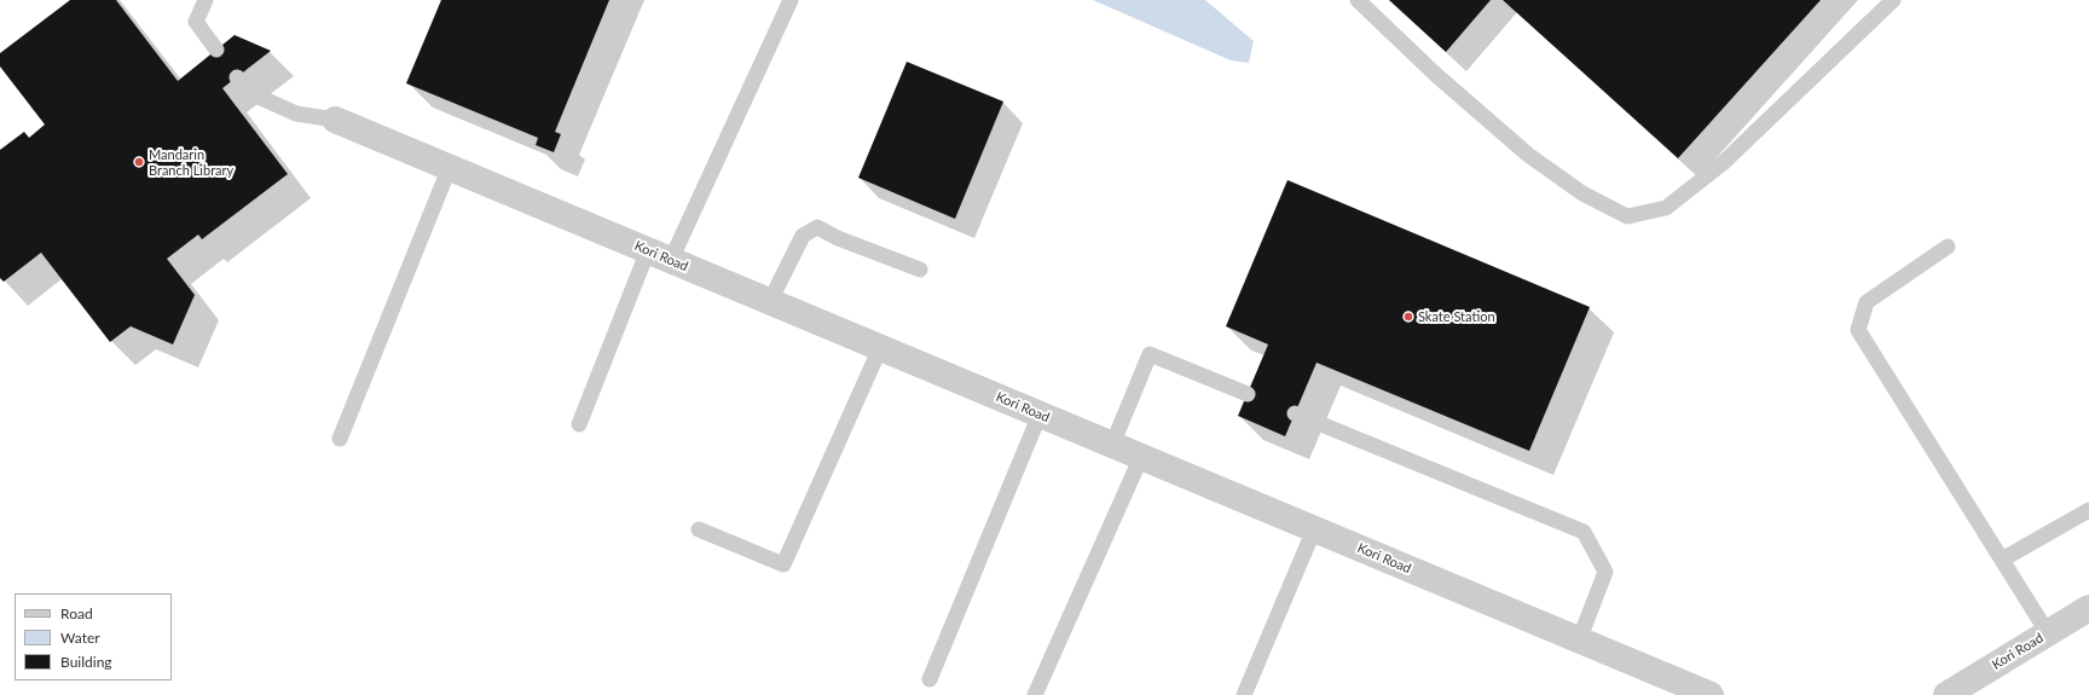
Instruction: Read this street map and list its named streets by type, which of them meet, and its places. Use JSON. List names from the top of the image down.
{
  "streets": {
    "street": ["Kori Road"]
  },
  "places": ["Mandarin Branch Library", "Skate Station"],
  "legend": ["Road", "Water", "Building"]
}
